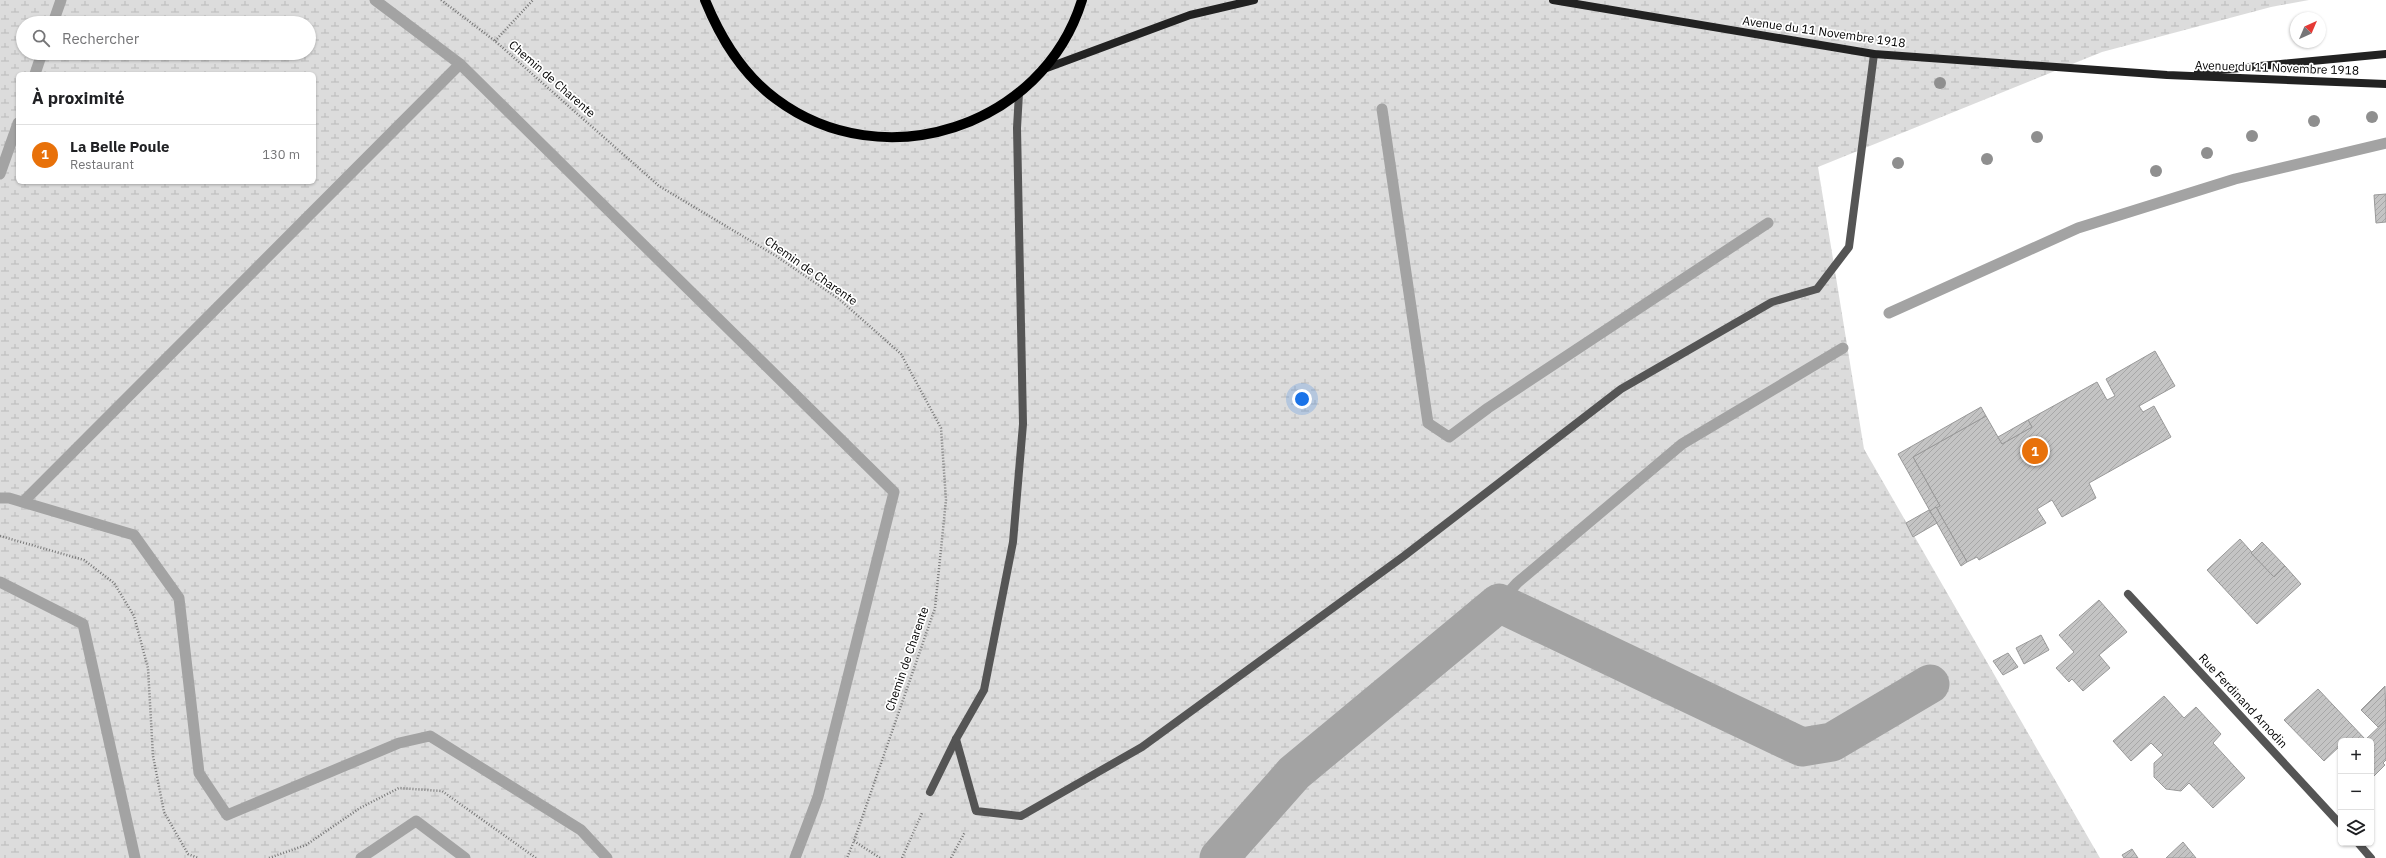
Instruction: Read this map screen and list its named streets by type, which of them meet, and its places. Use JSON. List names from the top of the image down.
{
  "streets": {
    "main road": ["Avenue du 11 Novembre 1918"],
    "street": ["Rue Ferdinand Arnodin"],
    "path": ["Chemin de Charente"]
  },
  "north": "top right",
  "page": {
    "search": "Rechercher",
    "heading": "À proximité",
    "list": [
      {
        "mark": "1",
        "name": "La Belle Poule",
        "note": "Restaurant",
        "value": "130 m"
      }
    ],
    "pins": "1",
    "map_buttons": ["+", "−"]
  }
}
